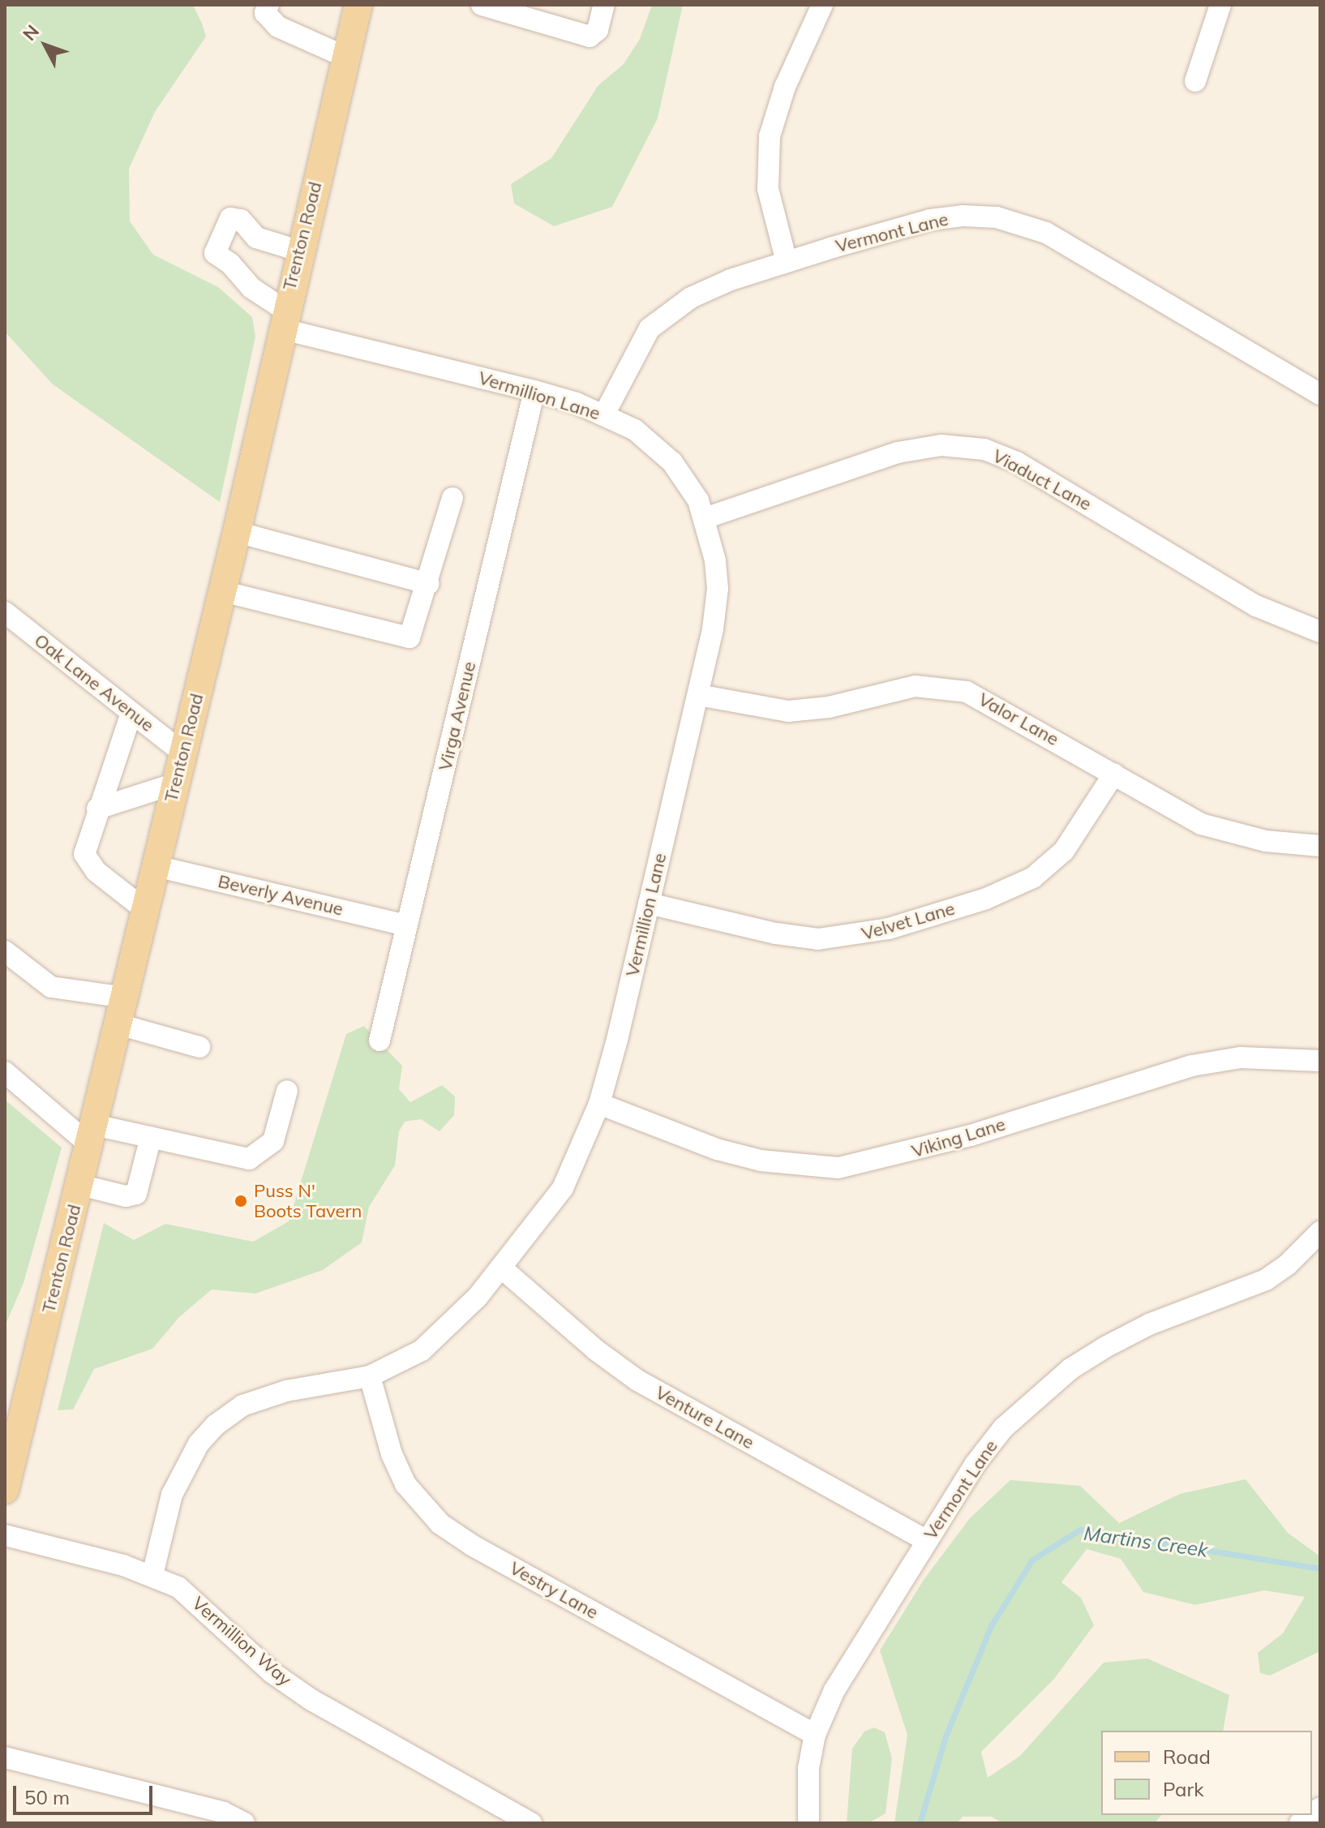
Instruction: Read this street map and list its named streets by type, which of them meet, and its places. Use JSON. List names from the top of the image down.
{
  "streets": {
    "main road": ["Trenton Road"],
    "street": [
      "Vermont Lane",
      "Vermillion Lane",
      "Viaduct Lane",
      "Oak Lane Avenue",
      "Virga Avenue",
      "Valor Lane",
      "Beverly Avenue",
      "Velvet Lane",
      "Viking Lane",
      "Venture Lane",
      "Vestry Lane",
      "Vermillion Way"
    ]
  },
  "crossings": [
    ["Vermont Lane", "Vermillion Lane"],
    ["Vermont Lane", "Venture Lane"],
    ["Vermont Lane", "Vestry Lane"],
    ["Trenton Road", "Vermillion Lane"],
    ["Trenton Road", "Oak Lane Avenue"],
    ["Trenton Road", "Beverly Avenue"],
    ["Vermillion Lane", "Viaduct Lane"],
    ["Vermillion Lane", "Virga Avenue"],
    ["Vermillion Lane", "Valor Lane"],
    ["Vermillion Lane", "Velvet Lane"],
    ["Vermillion Lane", "Viking Lane"],
    ["Vermillion Lane", "Venture Lane"],
    ["Vermillion Lane", "Vestry Lane"],
    ["Vermillion Lane", "Vermillion Way"],
    ["Virga Avenue", "Beverly Avenue"],
    ["Valor Lane", "Velvet Lane"]
  ],
  "water": ["Martins Creek"],
  "places": ["Puss N' Boots Tavern"],
  "legend": ["Road", "Park"],
  "scale_bar": "50 m",
  "north": "top left"
}
